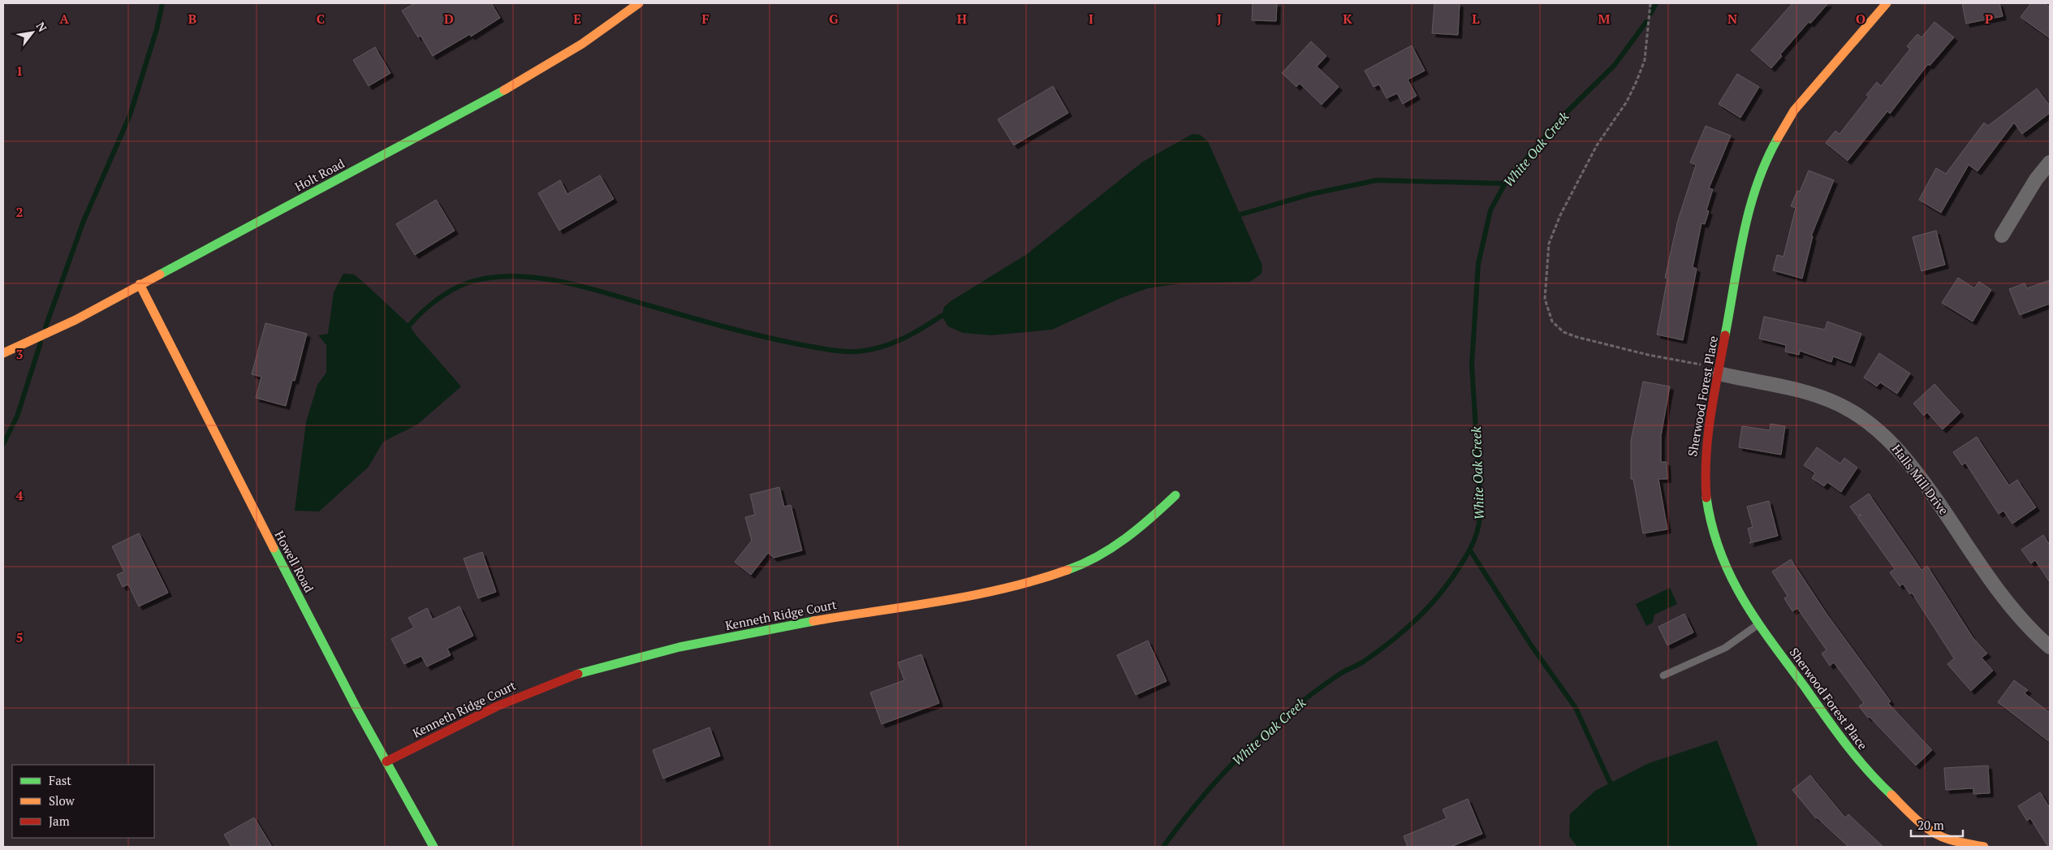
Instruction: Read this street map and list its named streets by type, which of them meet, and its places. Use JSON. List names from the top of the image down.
{
  "streets": {
    "street": [
      "Holt Road",
      "Sherwood Forest Place",
      "Halls Mill Drive",
      "Howell Road",
      "Kenneth Ridge Court"
    ]
  },
  "crossings": [
    ["Holt Road", "Howell Road"],
    ["Sherwood Forest Place", "Halls Mill Drive"],
    ["Howell Road", "Kenneth Ridge Court"]
  ],
  "water": ["White Oak Creek"],
  "legend": ["Fast", "Slow", "Jam"],
  "scale_bar": "20 m",
  "north": "top right",
  "grid": {
    "columns": [
      "A",
      "B",
      "C",
      "D",
      "E",
      "F",
      "G",
      "H",
      "I",
      "J",
      "K",
      "L",
      "M",
      "N",
      "O",
      "P"
    ],
    "rows": [
      "1",
      "2",
      "3",
      "4",
      "5"
    ]
  }
}
